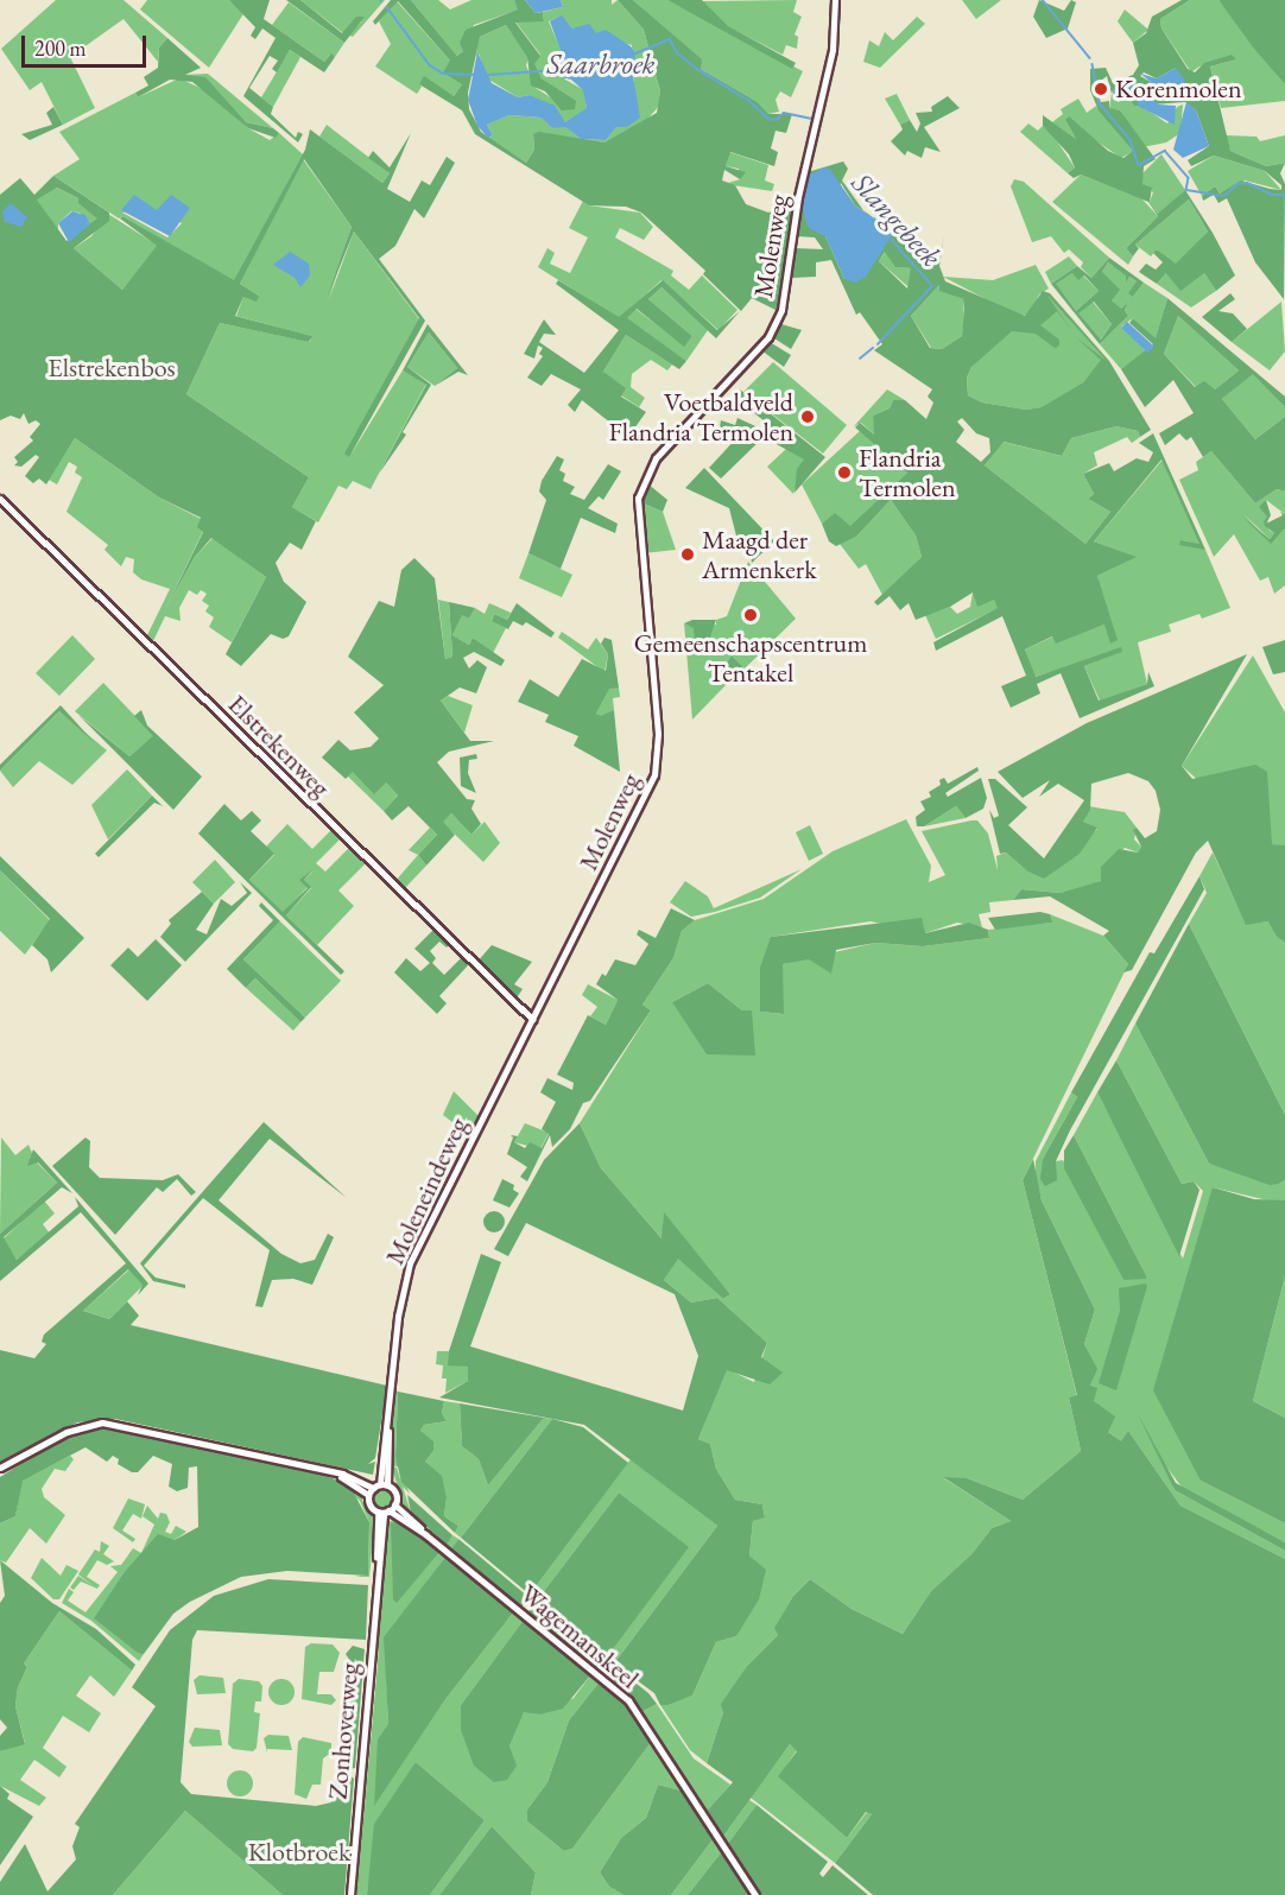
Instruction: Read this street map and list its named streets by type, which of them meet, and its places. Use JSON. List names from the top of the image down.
{
  "streets": {
    "main road": ["Wagemanskeel"],
    "street": [
      "Molenweg",
      "Elstrekenweg",
      "Moleneindeweg",
      "Zonhoverweg"
    ]
  },
  "crossings": [
    ["Molenweg", "Elstrekenweg"],
    ["Molenweg", "Moleneindeweg"],
    ["Elstrekenweg", "Moleneindeweg"],
    ["Moleneindeweg", "Wagemanskeel"],
    ["Moleneindeweg", "Zonhoverweg"],
    ["Wagemanskeel", "Zonhoverweg"]
  ],
  "water": ["Saarbroek", "Slangebeek"],
  "parks": ["Elstrekenbos", "Klotbroek"],
  "places": [
    "Korenmolen",
    "Voetbaldveld Flandria Termolen",
    "Flandria Termolen",
    "Maagd der Armenkerk",
    "Gemeenschapscentrum Tentakel"
  ],
  "scale_bar": "200 m"
}
